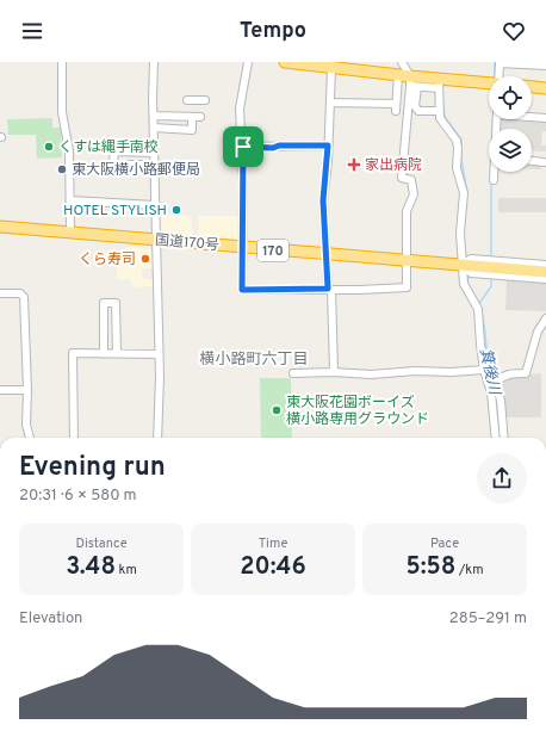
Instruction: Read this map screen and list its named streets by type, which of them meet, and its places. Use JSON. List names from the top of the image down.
{
  "streets": {
    "highway": ["国道170号", "170"]
  },
  "districts": ["横小路町六丁目"],
  "water": ["箕後川"],
  "places": {
    "other": [
      "くすは縄手南校",
      "東大阪横小路郵便局",
      "HOTEL STYLISH",
      "くら寿司",
      "東大阪花園ボーイズ 横小路専用グラウンド"
    ],
    "health": ["家出病院"]
  },
  "page": {
    "header": "Tempo",
    "heading": ["Evening run", "20:31 · 6 × 580 m"],
    "stats": [
      ["Distance", "3.48 km"],
      ["Time", "20:46"],
      ["Pace", "5:58 /km"]
    ],
    "chart": ["Elevation", "285–291 m"]
  }
}
